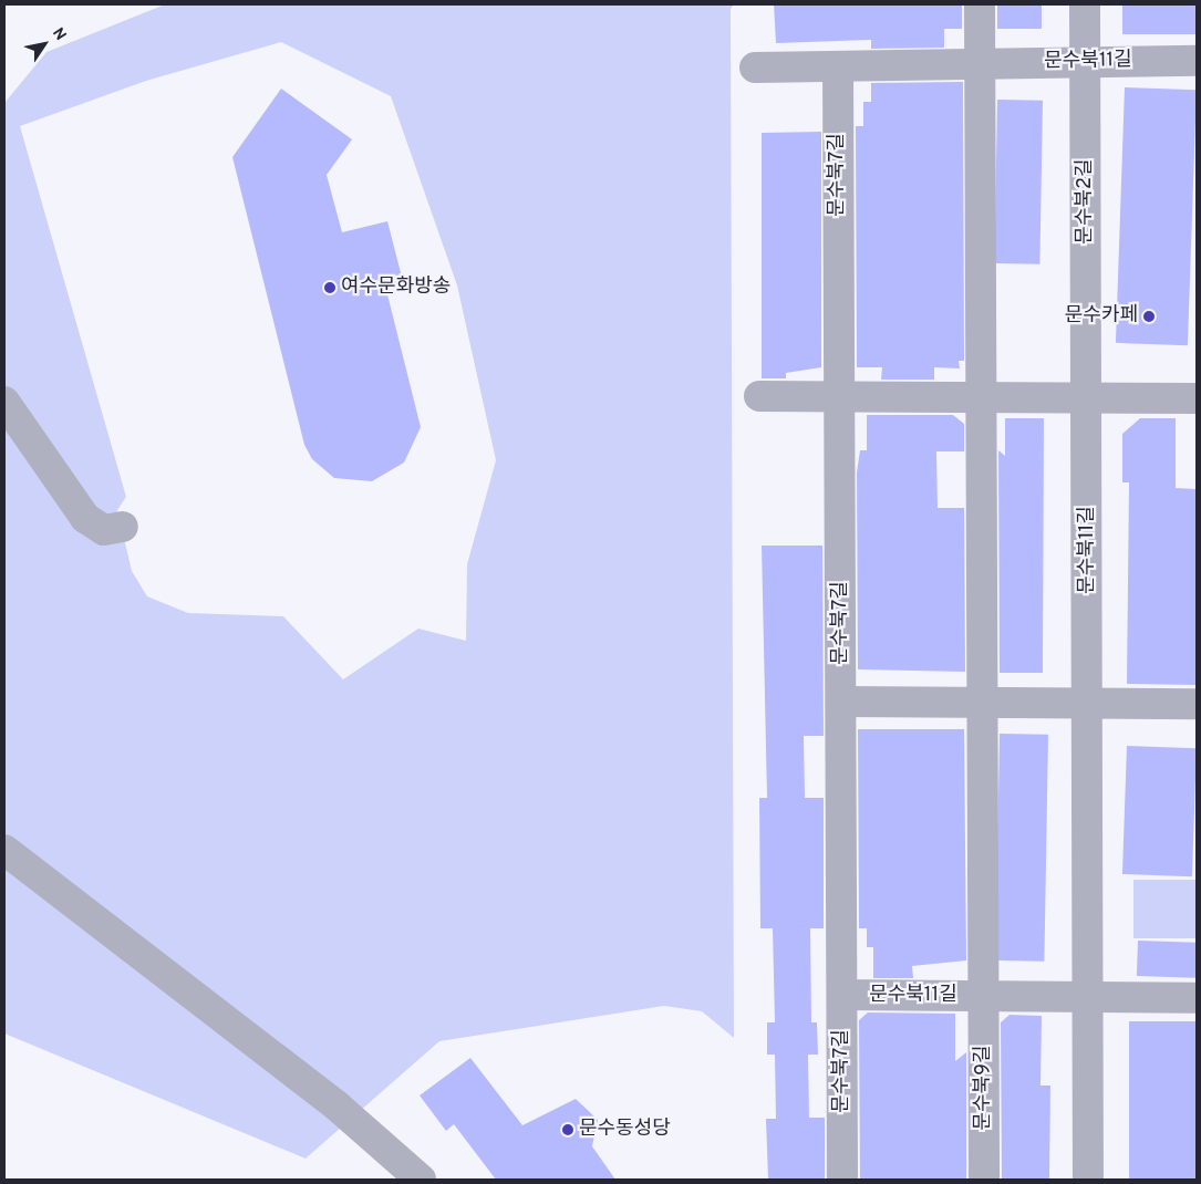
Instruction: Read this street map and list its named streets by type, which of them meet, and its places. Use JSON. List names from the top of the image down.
{
  "streets": {
    "street": [
      "문수북11길",
      "문수북7길",
      "문수북2길",
      "문수북9길"
    ]
  },
  "crossings": [
    ["문수북11길", "문수북7길"],
    ["문수북11길", "문수북2길"],
    ["문수북11길", "문수북9길"]
  ],
  "places": ["여수문화방송", "문수카페", "문수동성당"],
  "north": "top right"
}
